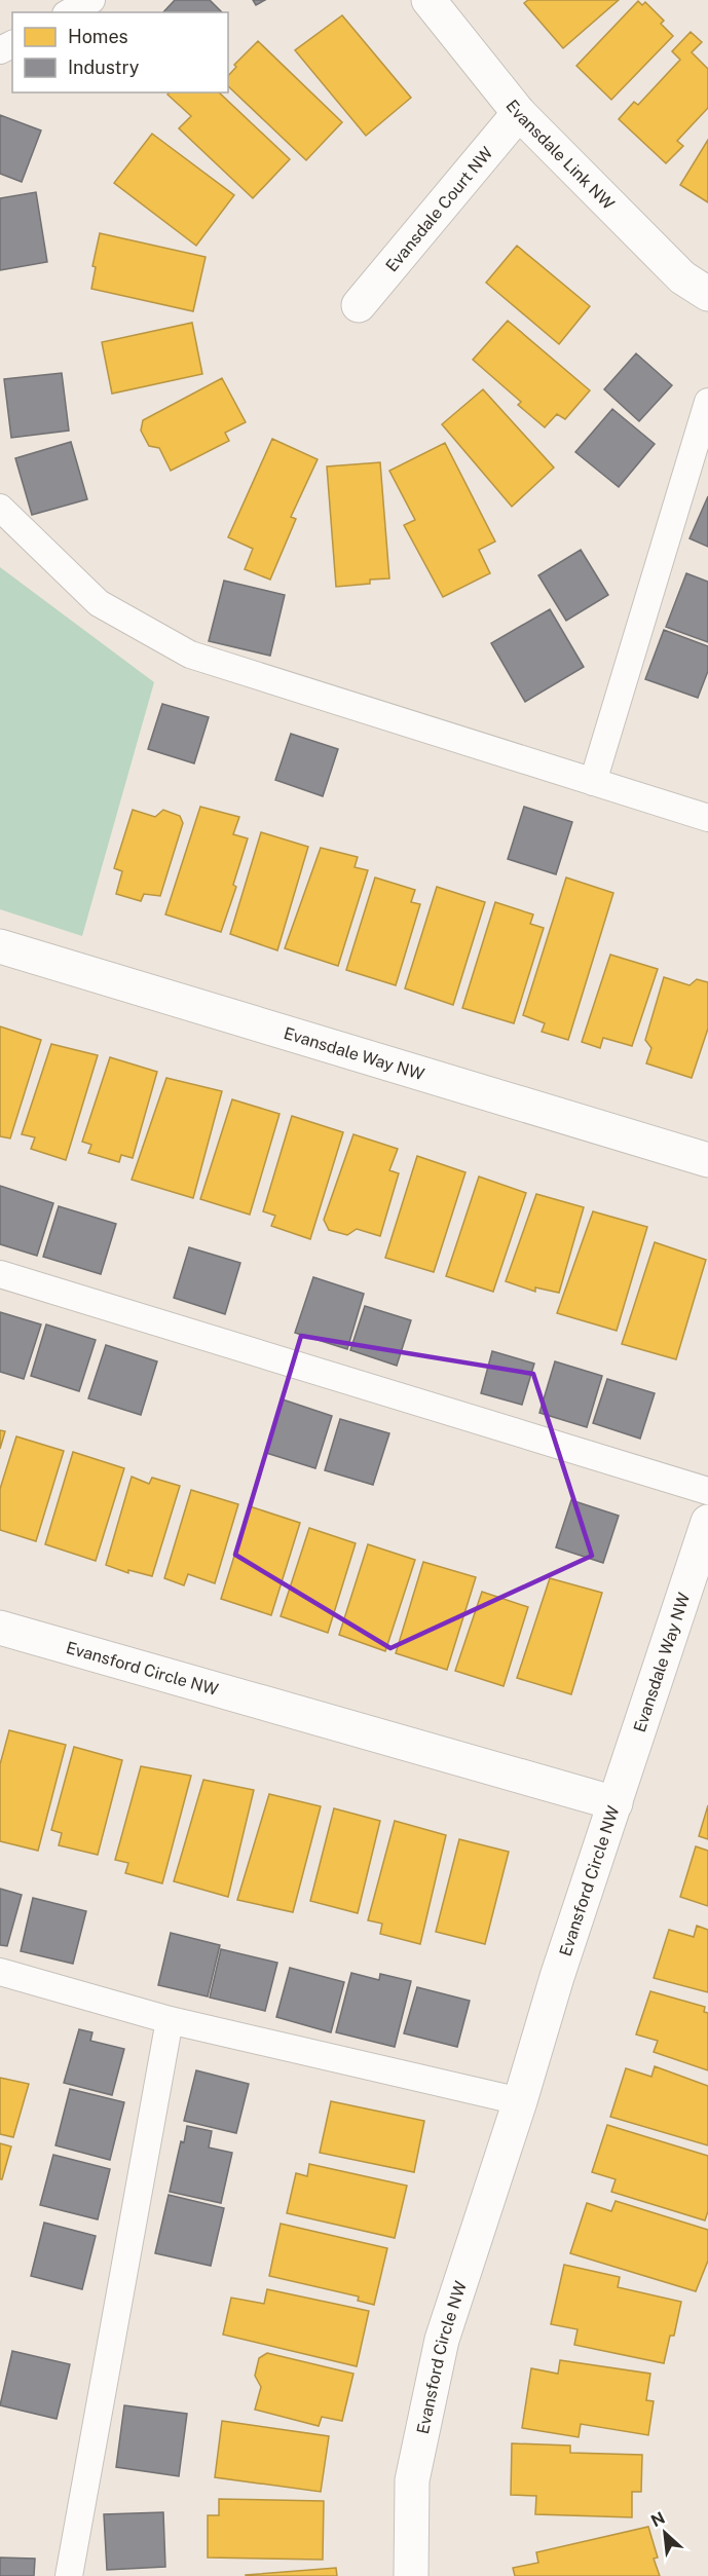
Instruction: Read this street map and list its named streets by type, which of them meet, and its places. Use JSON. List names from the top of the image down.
{
  "streets": {
    "street": [
      "Evansdale Link NW",
      "Evansdale Court NW",
      "Evansdale Way NW",
      "Evansford Circle NW"
    ]
  },
  "crossings": [
    ["Evansdale Link NW", "Evansdale Court NW"],
    ["Evansdale Way NW", "Evansford Circle NW"]
  ],
  "legend": ["Homes", "Industry"],
  "north": "top left"
}
